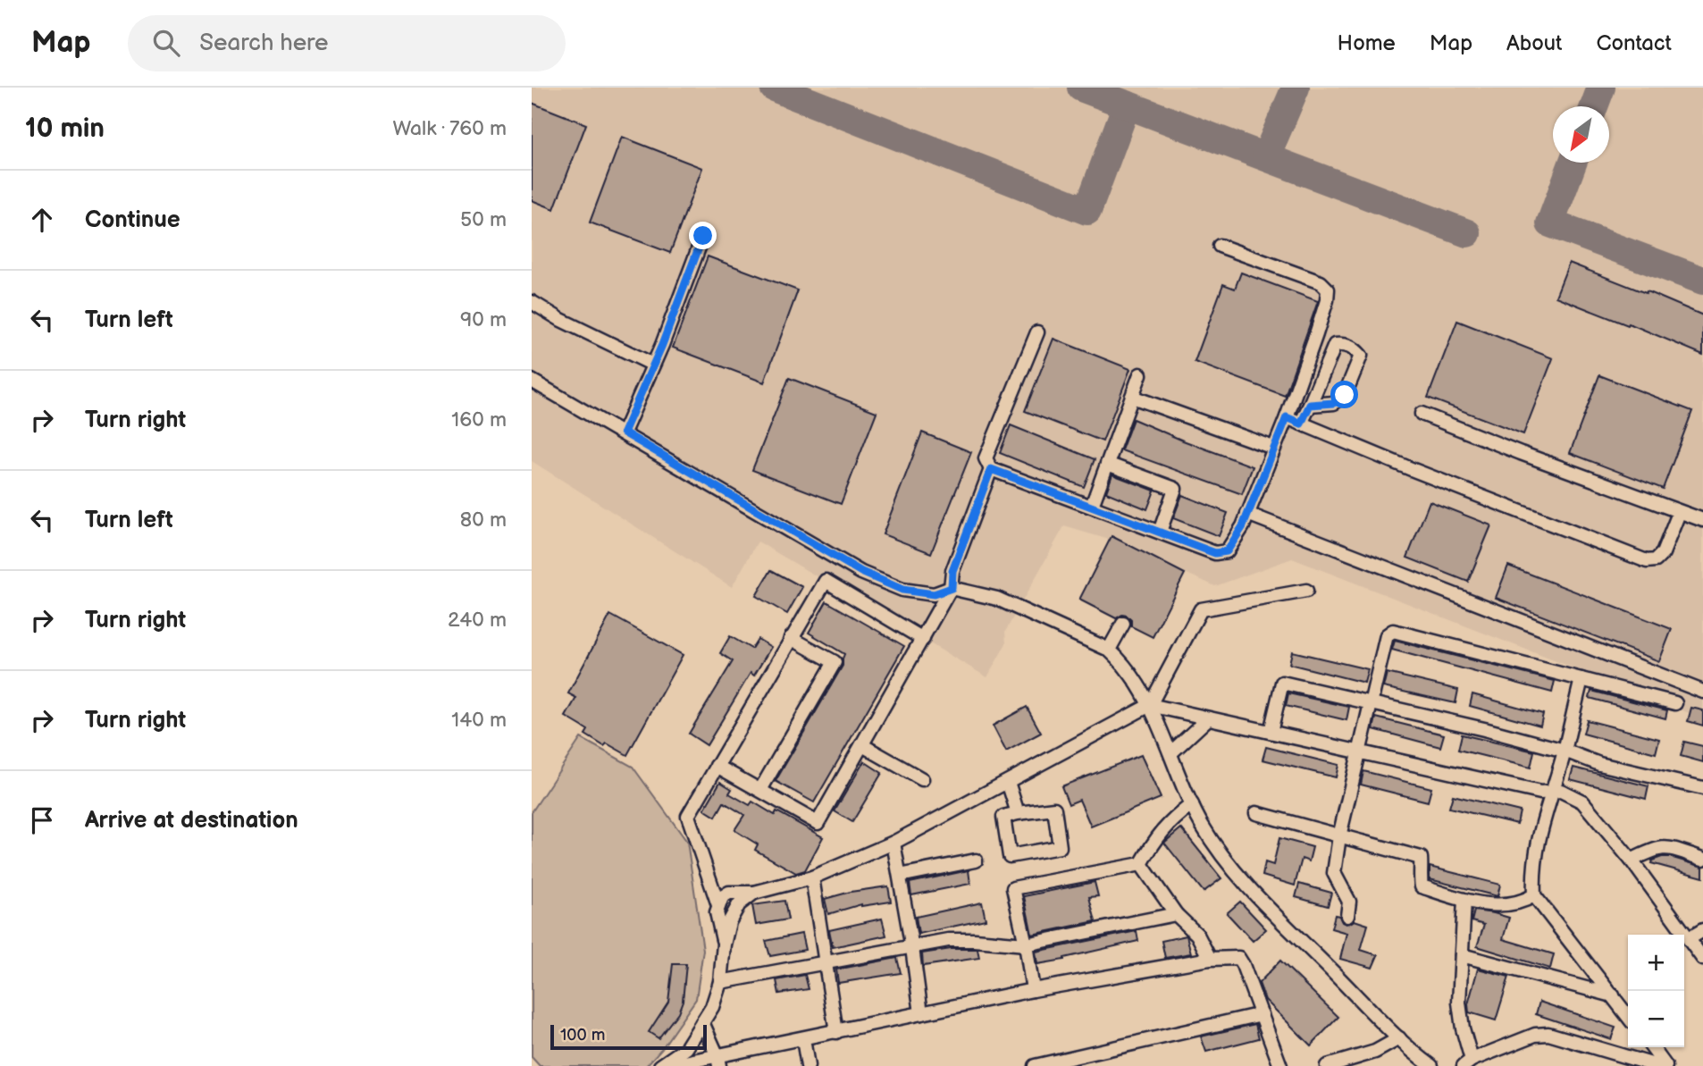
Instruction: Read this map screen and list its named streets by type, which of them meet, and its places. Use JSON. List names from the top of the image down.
{
  "scale_bar": "100 m",
  "north": "bottom left",
  "page": {
    "header": "Map",
    "search": "Search here",
    "nav": [
      "Home",
      "Map",
      "About",
      "Contact"
    ],
    "heading": ["10 min", "Walk · 760 m"],
    "list": [
      ["Continue", "50 m"],
      ["Turn left", "90 m"],
      ["Turn right", "160 m"],
      ["Turn left", "80 m"],
      ["Turn right", "240 m"],
      ["Turn right", "140 m"],
      "Arrive at destination"
    ],
    "map_buttons": ["+", "−"],
    "scale": "100 m"
  }
}
